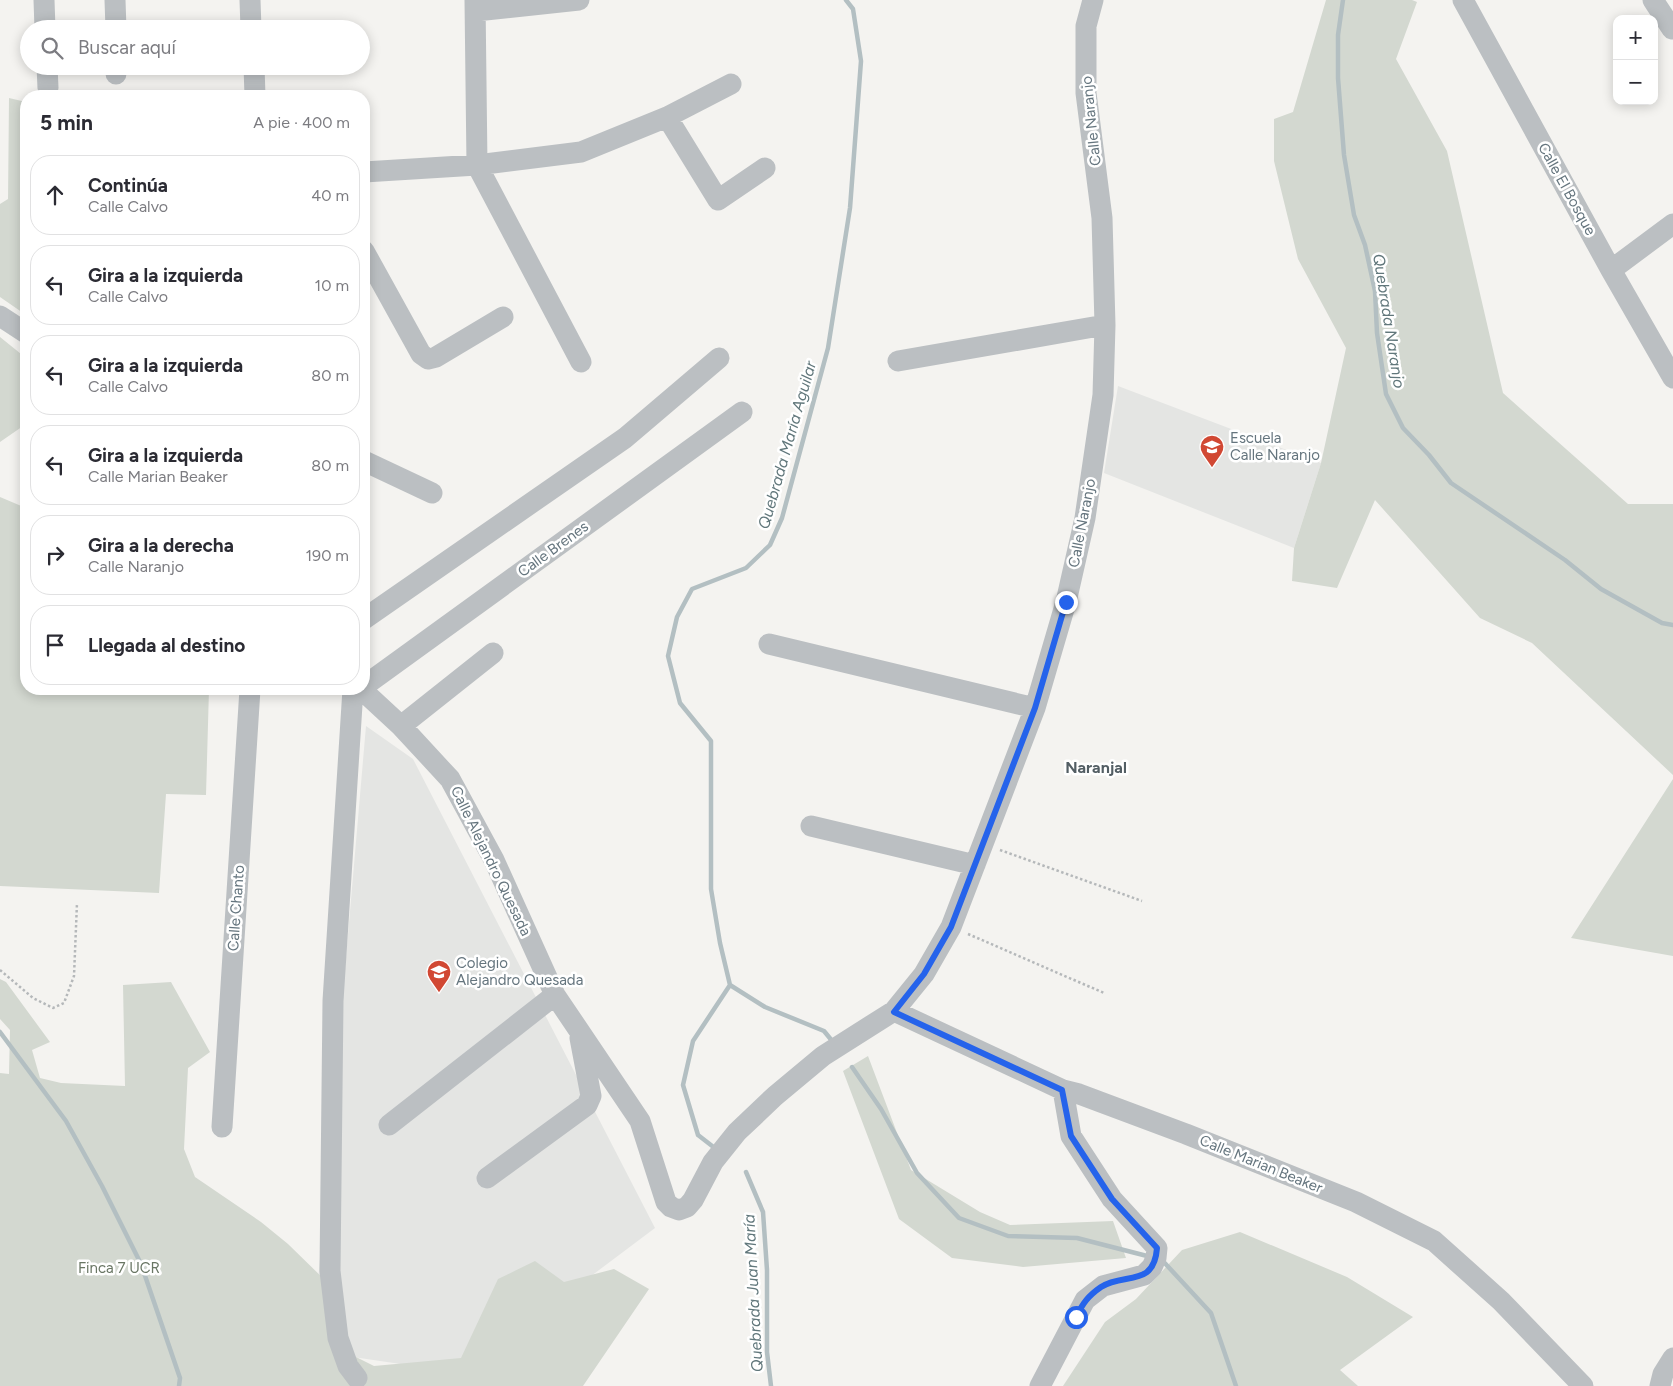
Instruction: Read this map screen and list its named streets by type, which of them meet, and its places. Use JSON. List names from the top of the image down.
{
  "streets": {
    "street": [
      "Calle Naranjo",
      "Calle El Bosque",
      "Calle Brenes",
      "Calle Alejandro Quesada",
      "Calle Chanto",
      "Calle Marian Beaker"
    ]
  },
  "crossings": [
    ["Calle Naranjo", "Calle Alejandro Quesada"],
    ["Calle Naranjo", "Calle Marian Beaker"],
    ["Calle Alejandro Quesada", "Calle Marian Beaker"]
  ],
  "districts": ["Naranjal"],
  "water": ["Quebrada Naranjo", "Quebrada María Aguilar", "Quebrada Juan María"],
  "parks": ["Finca 7 UCR"],
  "places": {
    "school or university": ["Escuela Calle Naranjo", "Colegio Alejandro Quesada"]
  },
  "page": {
    "map_buttons": ["+", "−"],
    "search": "Buscar aquí",
    "heading": ["5 min", "A pie · 400 m"],
    "list": [
      ["Continúa", "Calle Calvo", "40 m"],
      ["Gira a la izquierda", "Calle Calvo", "10 m"],
      ["Gira a la izquierda", "Calle Calvo", "80 m"],
      ["Gira a la izquierda", "Calle Marian Beaker", "80 m"],
      ["Gira a la derecha", "Calle Naranjo", "190 m"],
      "Llegada al destino"
    ]
  }
}
